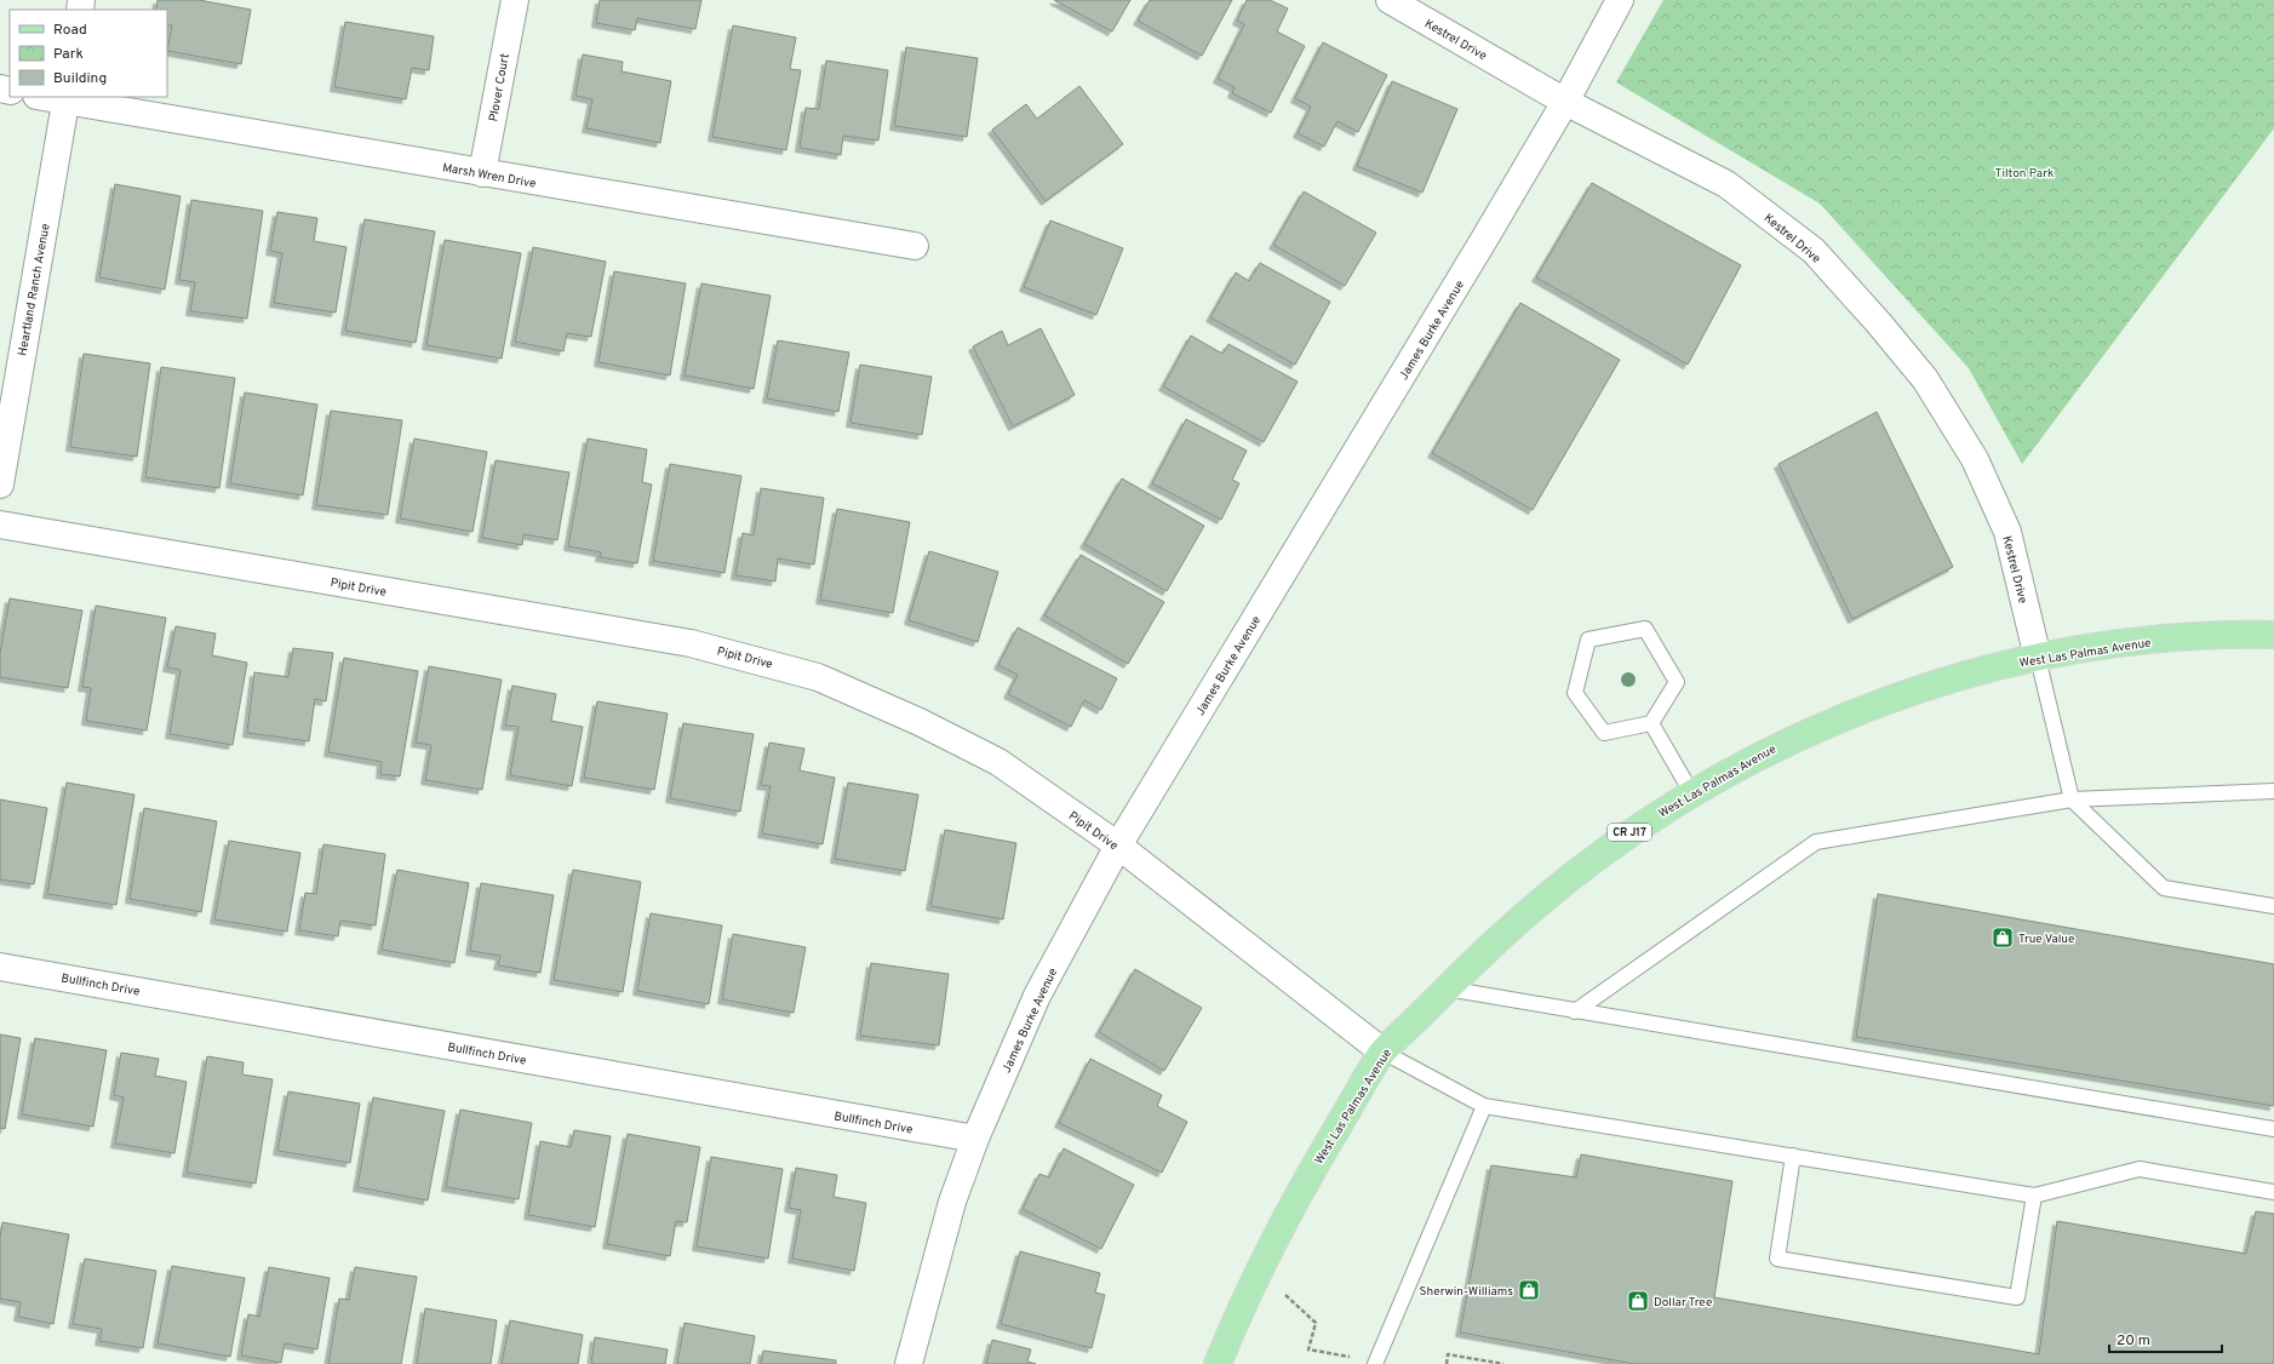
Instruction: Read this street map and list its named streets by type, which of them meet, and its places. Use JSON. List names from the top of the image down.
{
  "streets": {
    "main road": ["West Las Palmas Avenue", "CR J17"],
    "street": [
      "Kestrel Drive",
      "Plover Court",
      "Marsh Wren Drive",
      "Heartland Ranch Avenue",
      "James Burke Avenue",
      "Pipit Drive",
      "Bullfinch Drive"
    ]
  },
  "crossings": [
    ["Kestrel Drive", "James Burke Avenue"],
    ["Kestrel Drive", "West Las Palmas Avenue"],
    ["Plover Court", "Marsh Wren Drive"],
    ["Marsh Wren Drive", "Heartland Ranch Avenue"],
    ["James Burke Avenue", "Pipit Drive"],
    ["James Burke Avenue", "Bullfinch Drive"],
    ["Pipit Drive", "West Las Palmas Avenue"]
  ],
  "parks": ["Tilton Park"],
  "places": {
    "shop": ["True Value", "Sherwin-Williams", "Dollar Tree"]
  },
  "legend": ["Road", "Park", "Building"],
  "scale_bar": "20 m"
}
